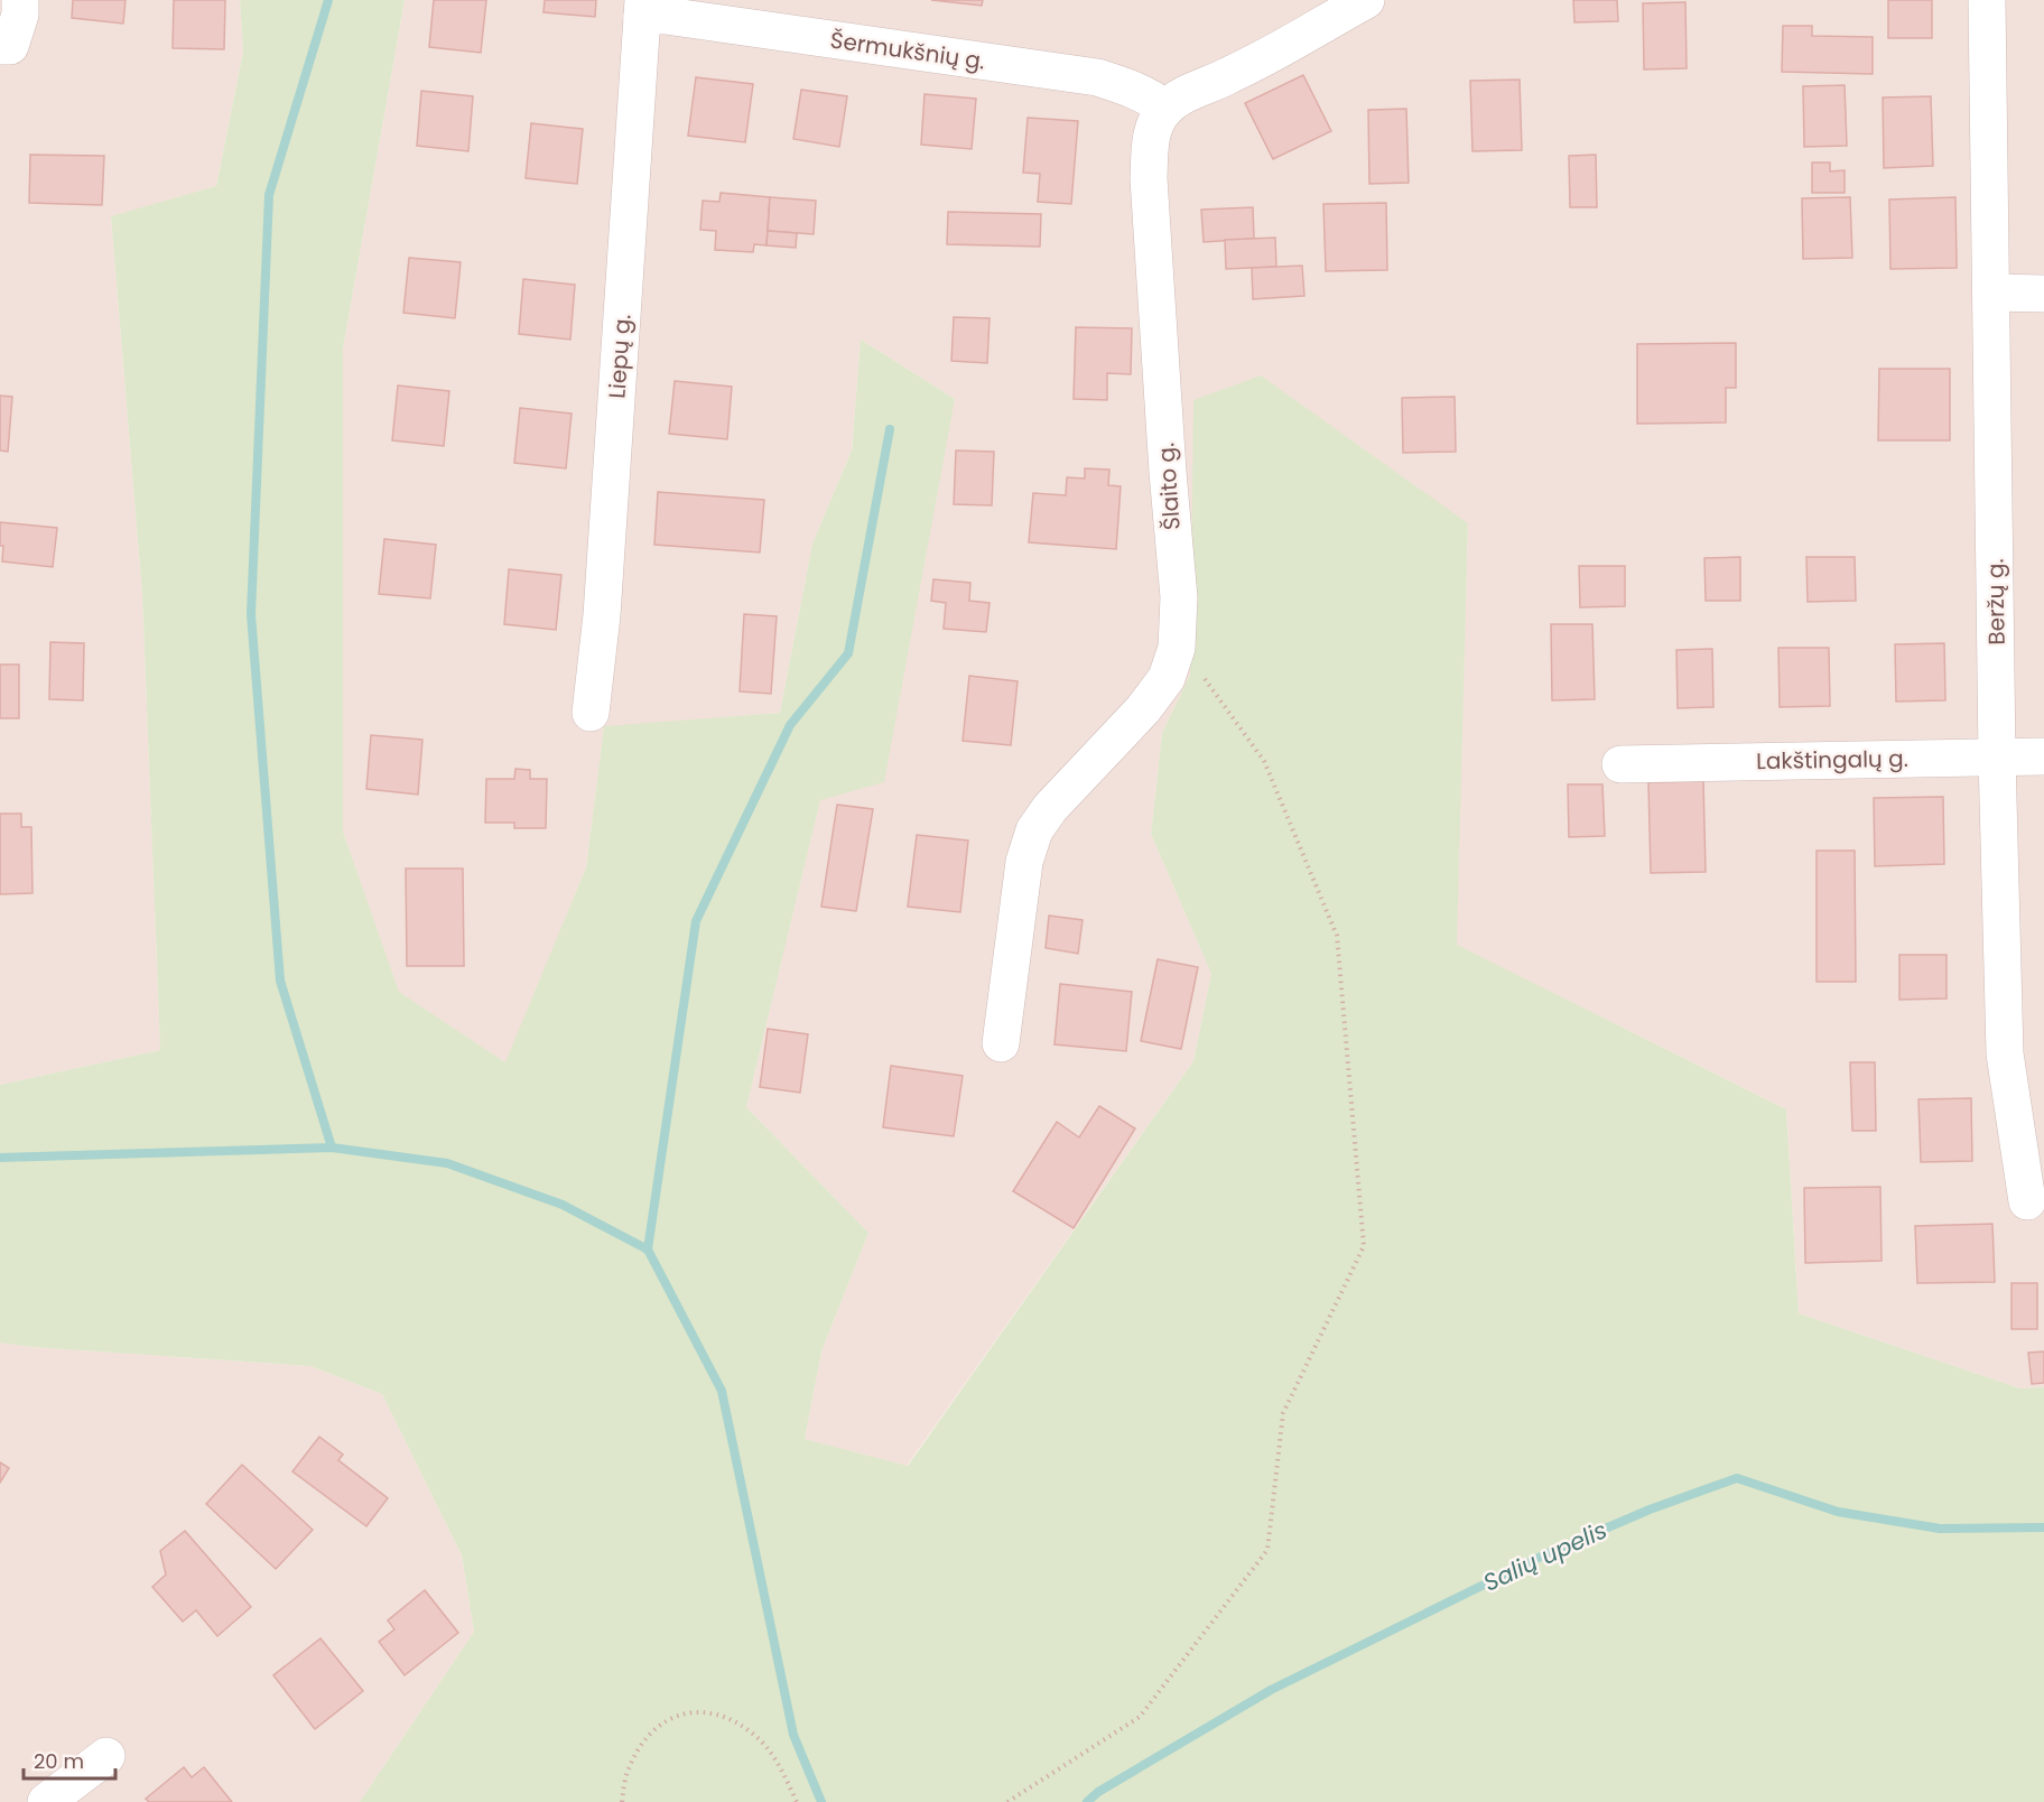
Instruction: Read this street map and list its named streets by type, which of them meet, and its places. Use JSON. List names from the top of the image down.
{
  "streets": {
    "street": [
      "Šermukšnių g.",
      "Liepų g.",
      "Šlaito g.",
      "Beržų g.",
      "Lakštingalų g."
    ]
  },
  "crossings": [
    ["Šermukšnių g.", "Liepų g."],
    ["Šermukšnių g.", "Šlaito g."],
    ["Beržų g.", "Lakštingalų g."]
  ],
  "water": ["Salių upelis"],
  "scale_bar": "20 m"
}
